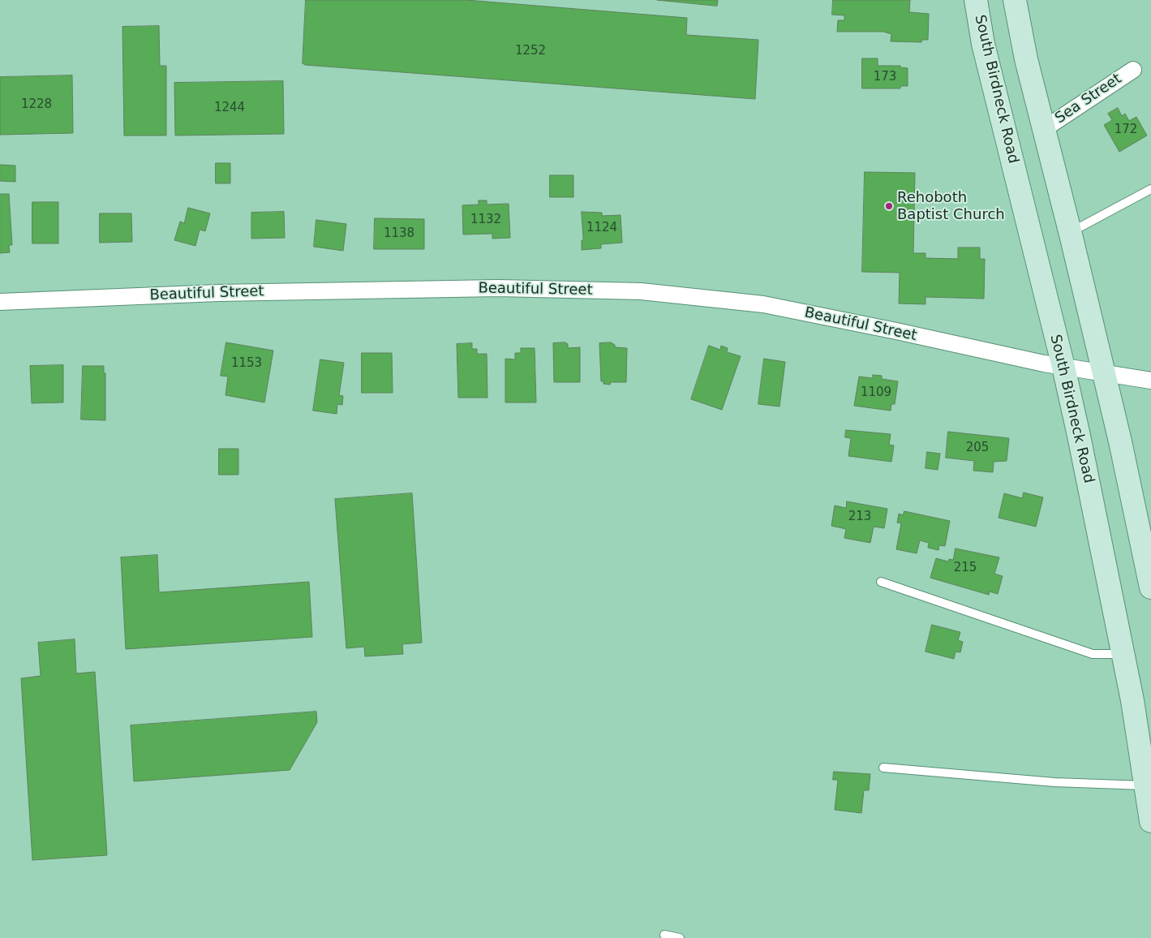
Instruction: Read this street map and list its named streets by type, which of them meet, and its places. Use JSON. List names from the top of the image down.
{
  "streets": {
    "main road": ["South Birdneck Road"],
    "street": ["Sea Street", "Beautiful Street"]
  },
  "crossings": [
    ["South Birdneck Road", "Beautiful Street"]
  ],
  "places": ["Rehoboth Baptist Church"],
  "house_numbers": [
    "1252",
    "173",
    "1228",
    "1244",
    "172",
    "1132",
    "1124",
    "1138",
    "1153",
    "1109",
    "205",
    "213",
    "215"
  ]
}
